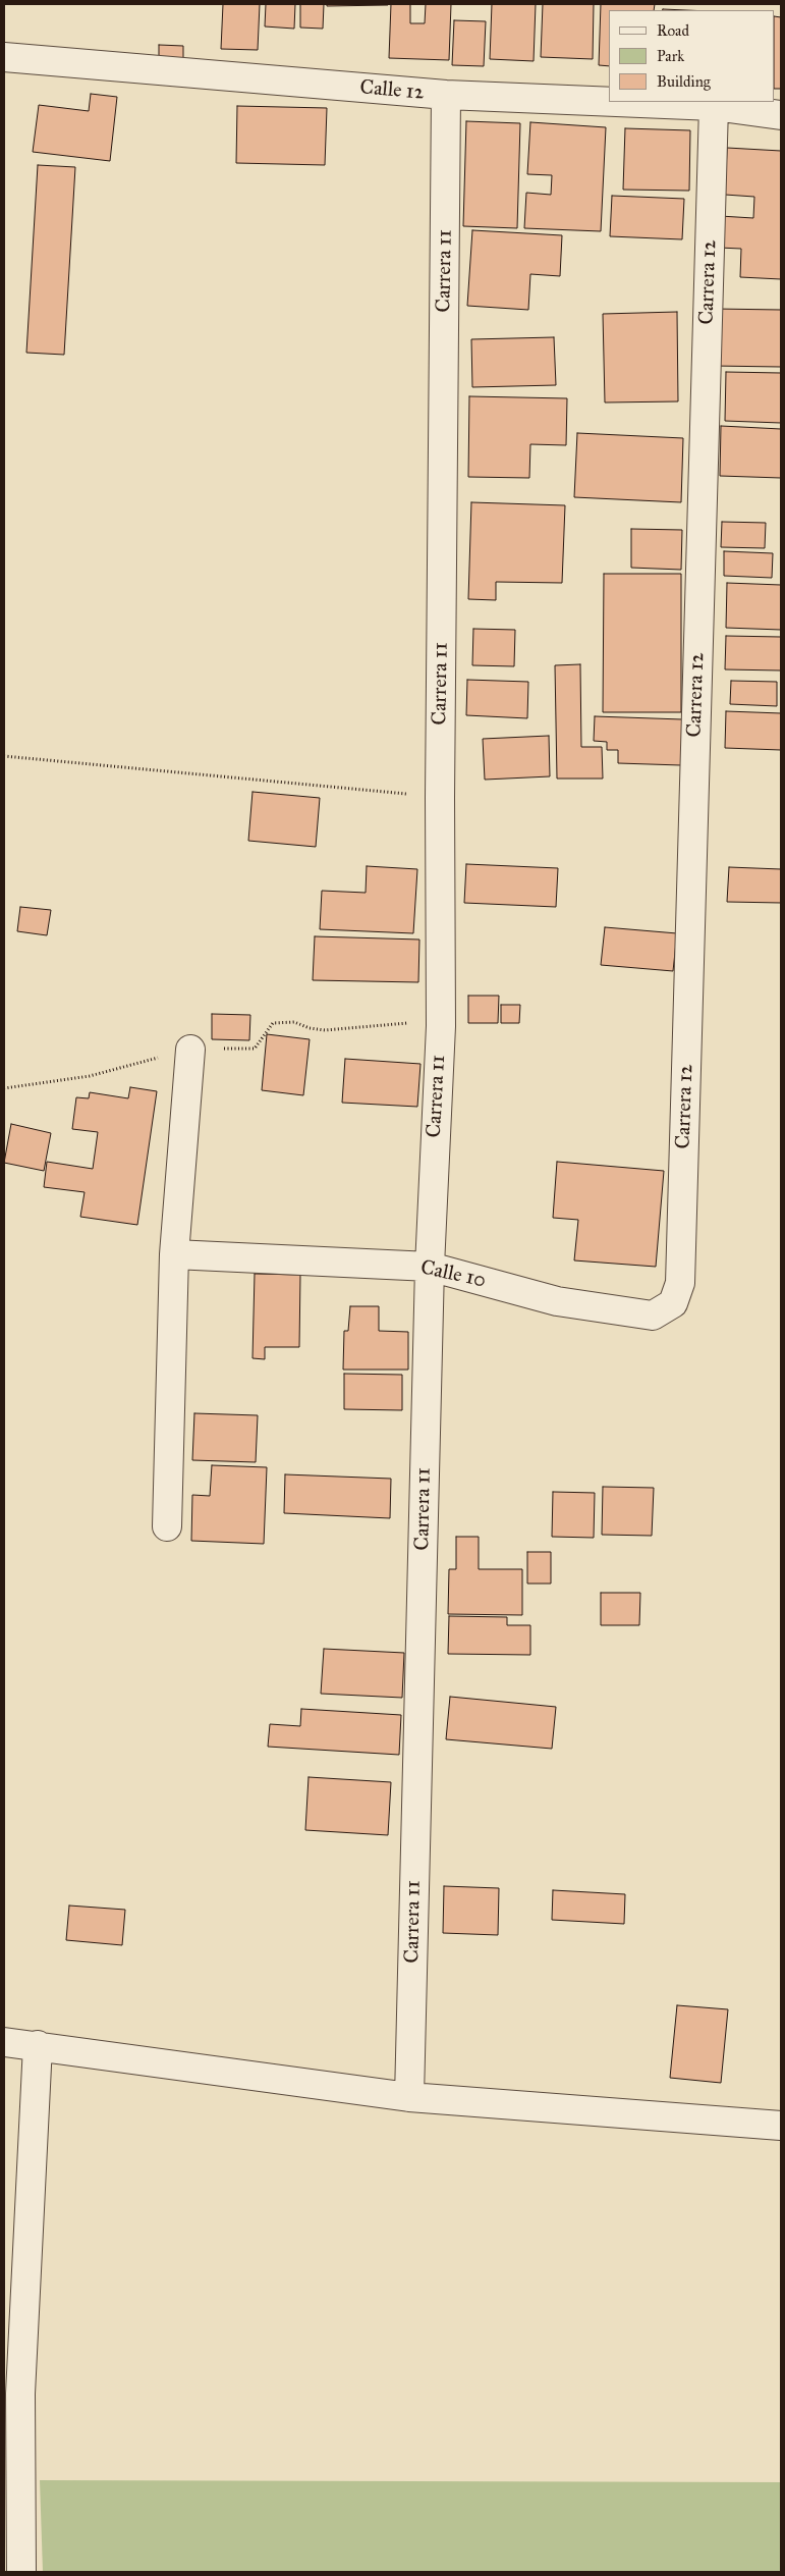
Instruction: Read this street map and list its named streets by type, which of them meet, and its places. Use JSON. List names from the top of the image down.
{
  "streets": {
    "street": [
      "Calle 12",
      "Carrera 11",
      "Carrera 12",
      "Calle 10"
    ]
  },
  "crossings": [
    ["Calle 12", "Carrera 11"],
    ["Calle 12", "Carrera 12"],
    ["Carrera 11", "Calle 10"],
    ["Carrera 12", "Calle 10"]
  ],
  "legend": ["Road", "Park", "Building"]
}
